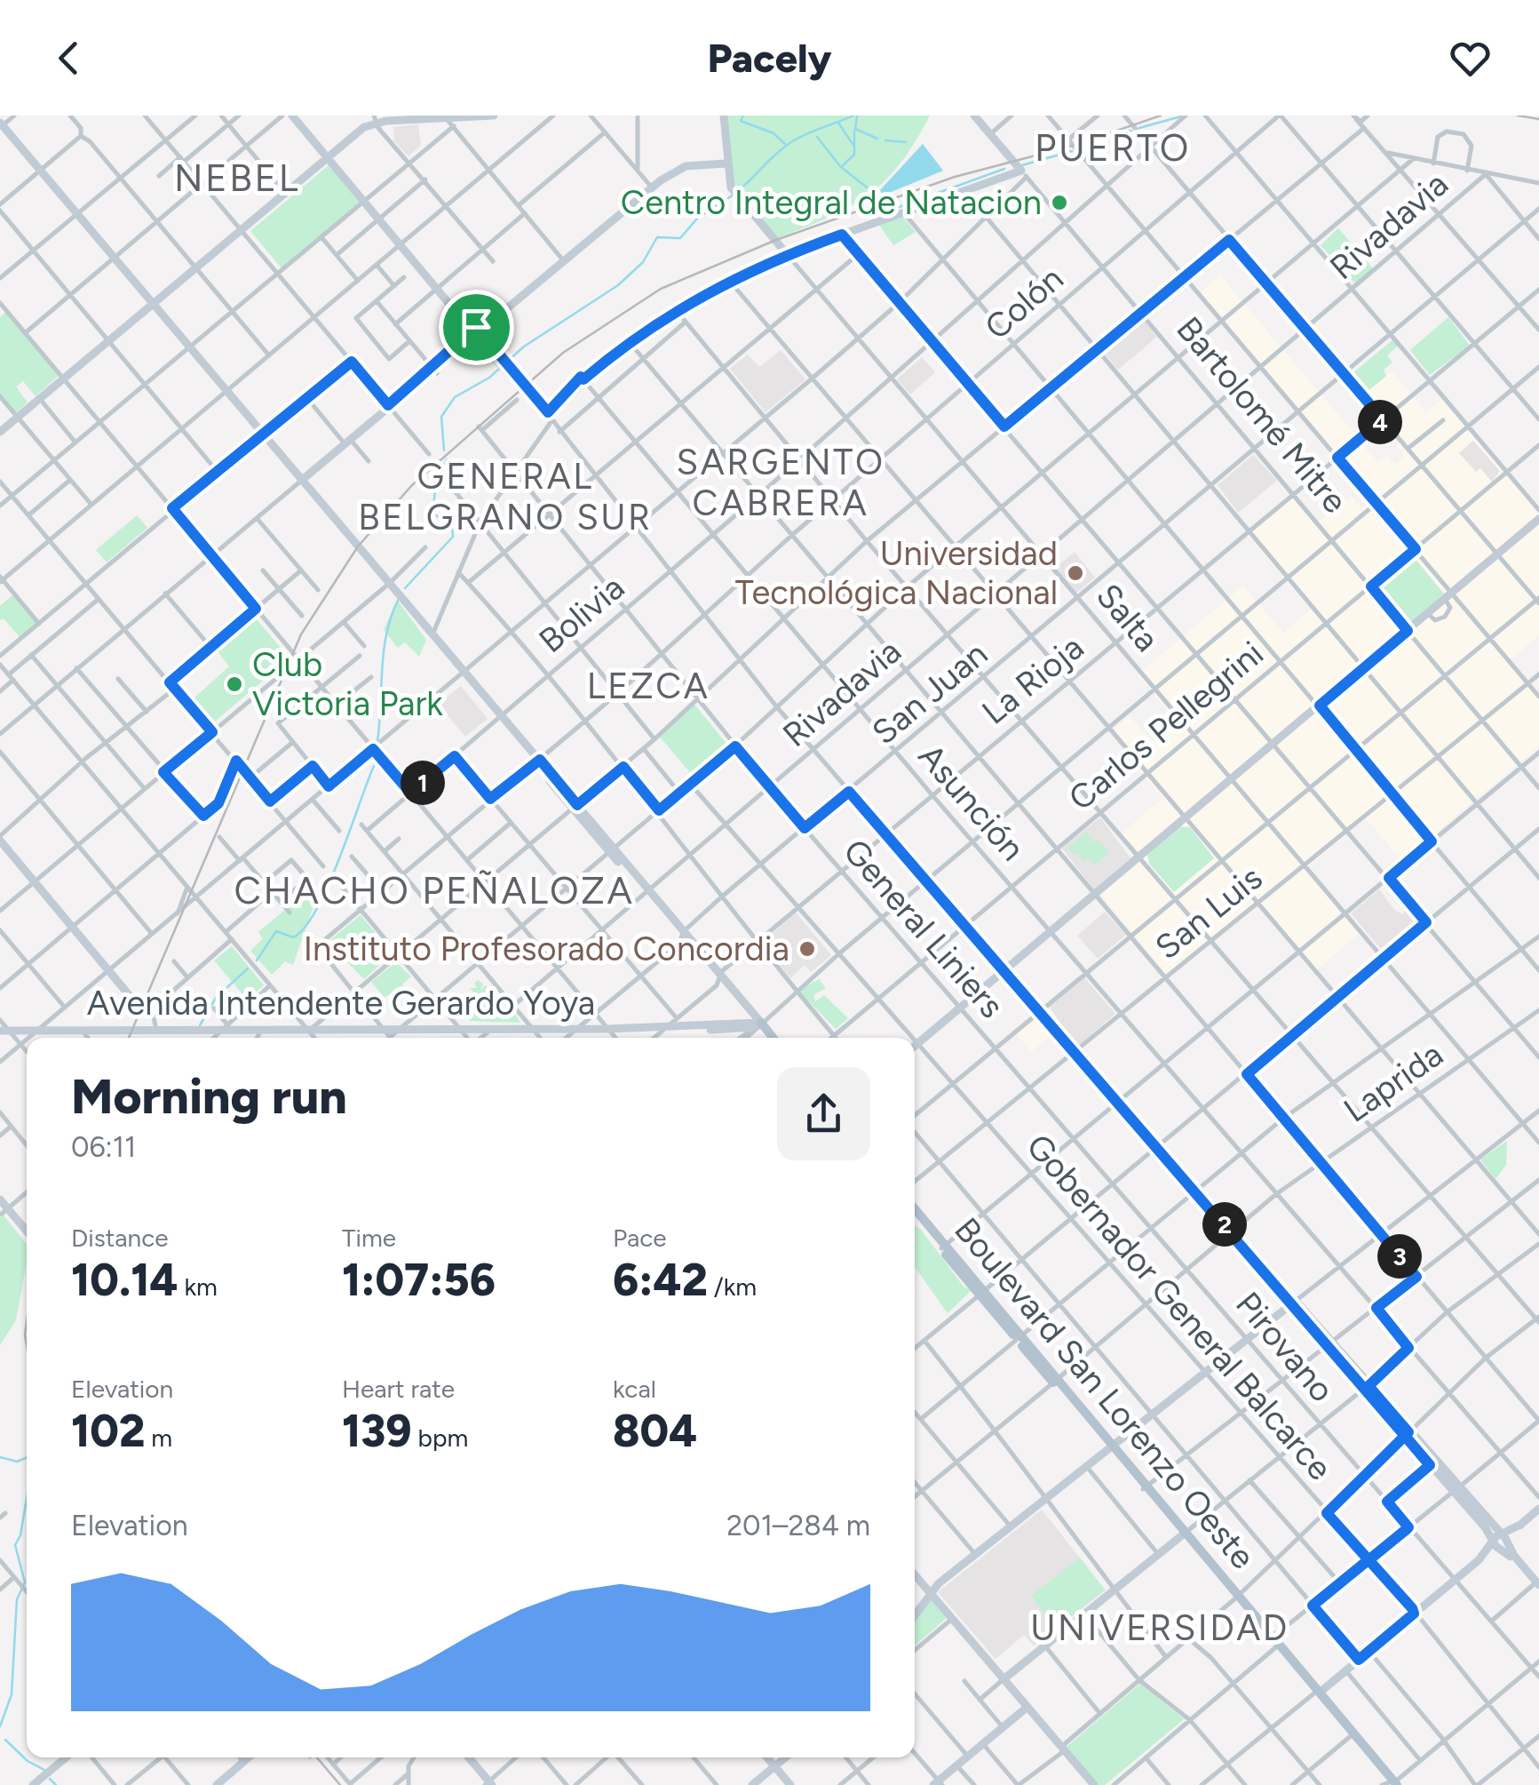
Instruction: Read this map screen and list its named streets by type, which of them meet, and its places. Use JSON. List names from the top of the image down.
{
  "streets": {
    "main road": [
      "Bartolomé Mitre",
      "Salta",
      "Avenida Intendente Gerardo Yoya",
      "Boulevard San Lorenzo Oeste"
    ],
    "street": [
      "Rivadavia",
      "Colón",
      "Bolivia",
      "La Rioja",
      "San Juan",
      "Carlos Pellegrini",
      "Asunción",
      "San Luis",
      "General Liniers",
      "Laprida",
      "Gobernador General Balcarce",
      "Pirovano"
    ]
  },
  "crossings": [
    ["Rivadavia", "Bartolomé Mitre"],
    ["Rivadavia", "Salta"],
    ["Rivadavia", "Asunción"],
    ["Rivadavia", "General Liniers"],
    ["Rivadavia", "Gobernador General Balcarce"],
    ["Colón", "Bartolomé Mitre"],
    ["Colón", "Salta"],
    ["Colón", "Asunción"],
    ["Colón", "General Liniers"],
    ["Bartolomé Mitre", "Bolivia"],
    ["Bartolomé Mitre", "La Rioja"],
    ["Bartolomé Mitre", "San Juan"],
    ["Bartolomé Mitre", "Carlos Pellegrini"],
    ["Bartolomé Mitre", "San Luis"],
    ["Bolivia", "Salta"],
    ["Bolivia", "Asunción"],
    ["Bolivia", "General Liniers"],
    ["Salta", "La Rioja"],
    ["Salta", "San Juan"],
    ["Salta", "Carlos Pellegrini"],
    ["Salta", "San Luis"],
    ["Salta", "Laprida"],
    ["La Rioja", "Asunción"],
    ["La Rioja", "General Liniers"],
    ["La Rioja", "Avenida Intendente Gerardo Yoya"],
    ["La Rioja", "Gobernador General Balcarce"],
    ["San Juan", "Asunción"],
    ["San Juan", "General Liniers"],
    ["San Juan", "Avenida Intendente Gerardo Yoya"],
    ["San Juan", "Gobernador General Balcarce"],
    ["Carlos Pellegrini", "Asunción"],
    ["Carlos Pellegrini", "General Liniers"],
    ["Carlos Pellegrini", "Gobernador General Balcarce"],
    ["Asunción", "San Luis"],
    ["Asunción", "Laprida"],
    ["San Luis", "Gobernador General Balcarce"],
    ["San Luis", "Pirovano"],
    ["General Liniers", "Pirovano"],
    ["Laprida", "Gobernador General Balcarce"],
    ["Laprida", "Pirovano"],
    ["Laprida", "Boulevard San Lorenzo Oeste"]
  ],
  "districts": [
    "PUERTO",
    "NEBEL",
    "SARGENTO CABRERA",
    "GENERAL BELGRANO SUR",
    "LEZCA",
    "CHACHO PEÑALOZA",
    "UNIVERSIDAD"
  ],
  "places": [
    "Centro Integral de Natacion",
    "Universidad Tecnológica Nacional",
    "Club Victoria Park",
    "Instituto Profesorado Concordia"
  ],
  "page": {
    "header": "Pacely",
    "pins": [
      "4",
      "1",
      "2",
      "3"
    ],
    "heading": ["Morning run", "06:11"],
    "stats": [
      ["Distance", "10.14 km"],
      ["Time", "1:07:56"],
      ["Pace", "6:42 /km"],
      ["Elevation", "102 m"],
      ["Heart rate", "139 bpm"],
      ["kcal", "804"]
    ],
    "chart": ["Elevation", "201–284 m"]
  }
}
